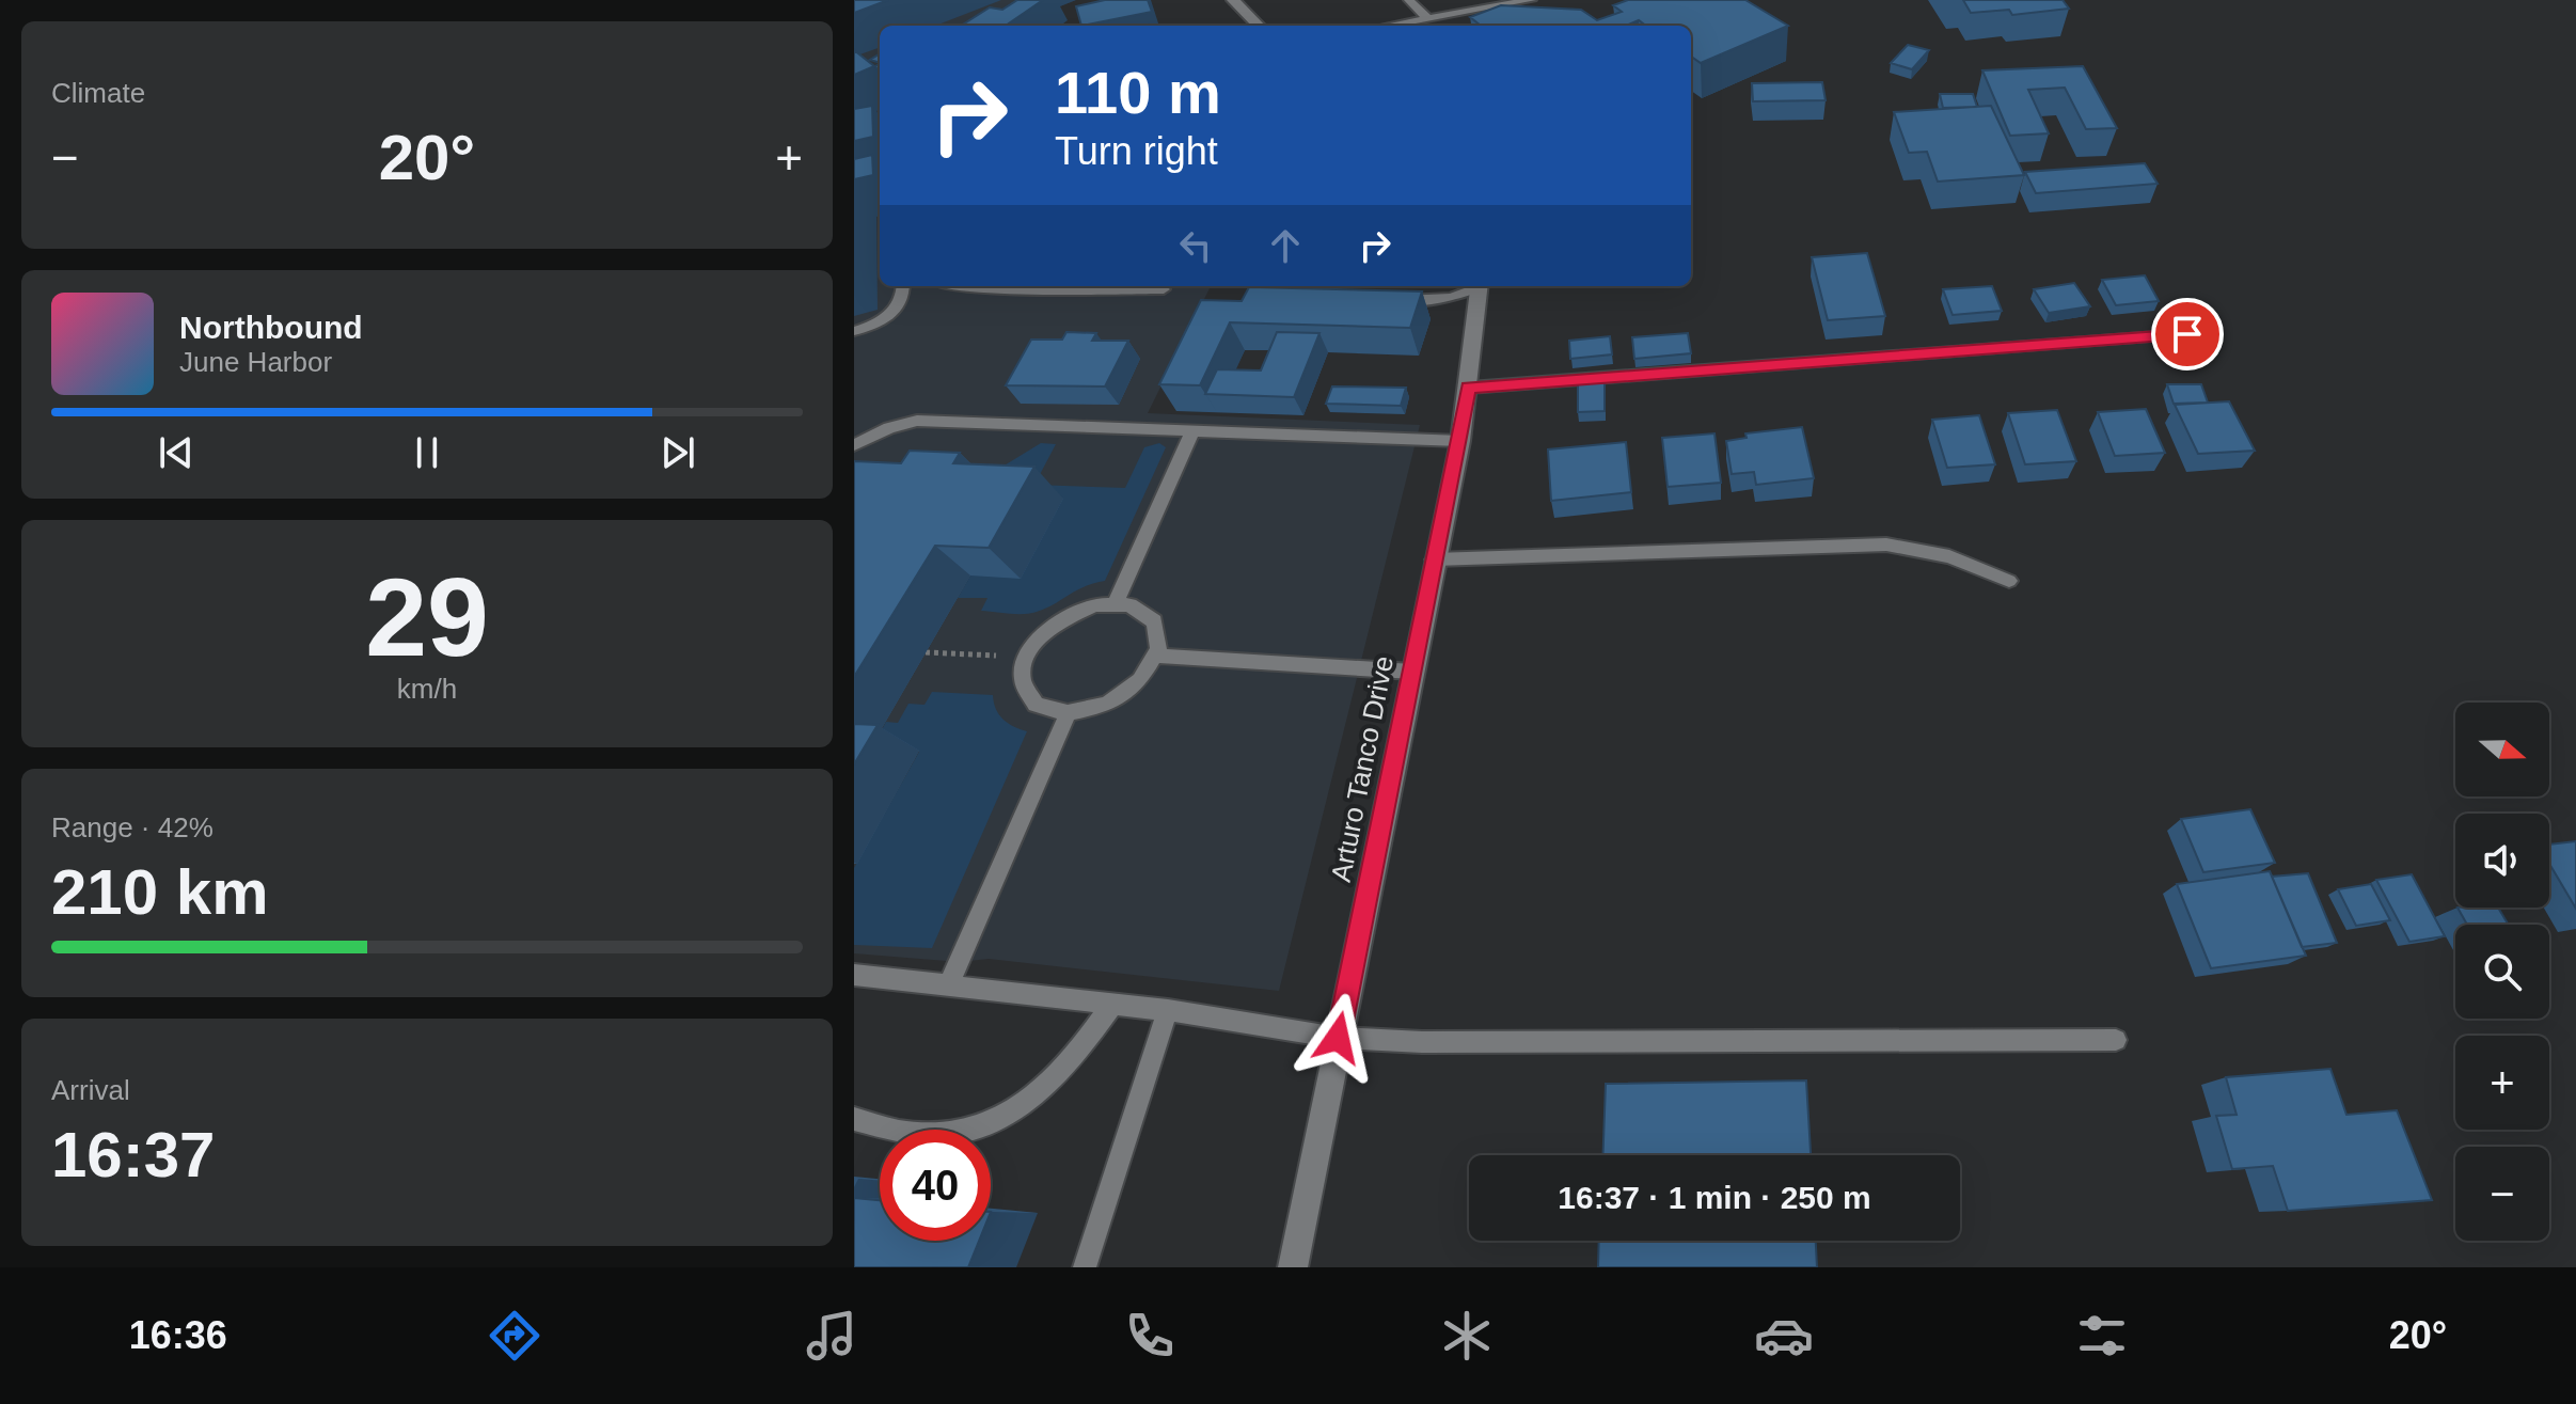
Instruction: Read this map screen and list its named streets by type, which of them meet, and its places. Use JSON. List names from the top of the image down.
{
  "streets": {
    "street": ["Arturo Tanco Drive"]
  },
  "north": "right",
  "page": {
    "tile": [
      "Climate",
      ["29", "km/h"],
      ["Range · 42%", "210 km"],
      ["Arrival", "16:37"]
    ],
    "turn": ["110 m", "Turn right"],
    "heat": ["−", "20°", "+"],
    "song": ["Northbound", "June Harbor"],
    "map_buttons": ["+", "−"],
    "limit": "40",
    "trip": "16:37 · 1 min · 250 m",
    "tabs": ["16:36", "20°"]
  }
}
